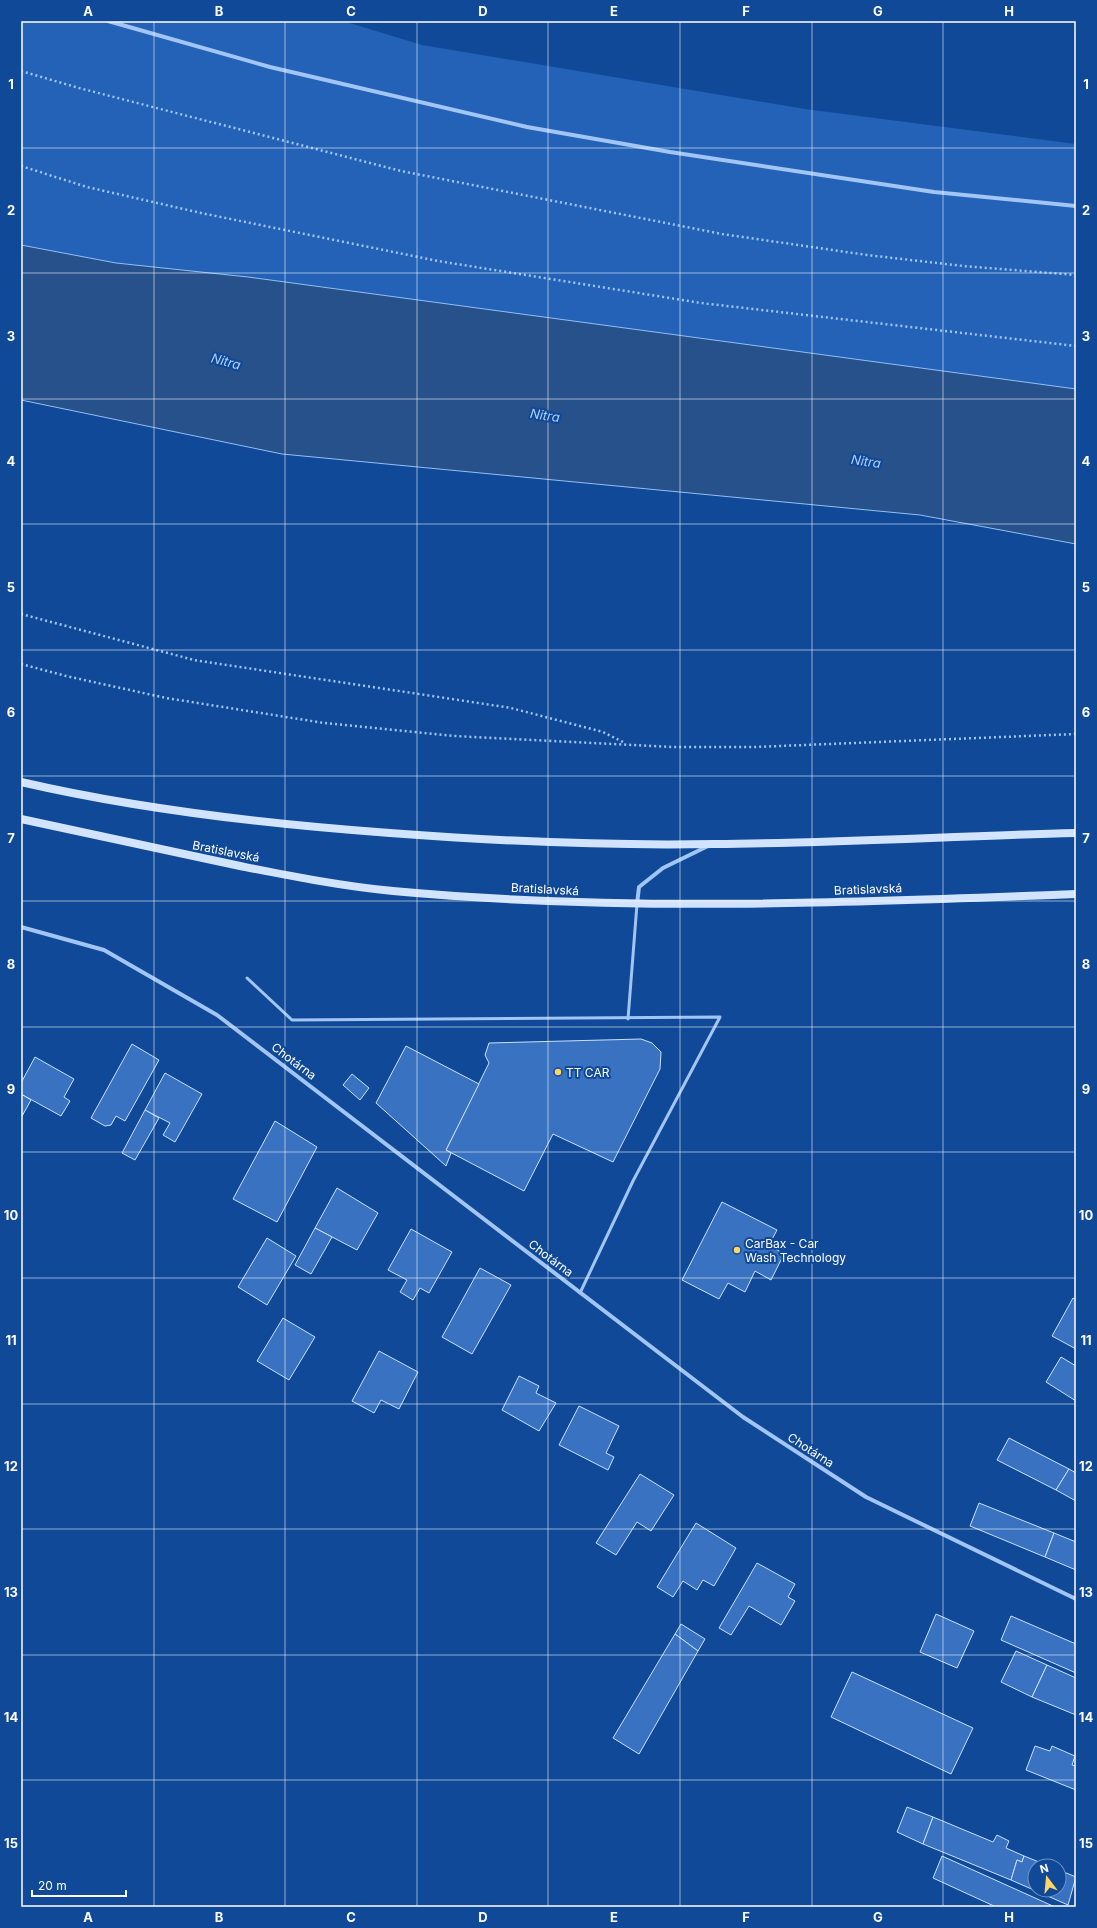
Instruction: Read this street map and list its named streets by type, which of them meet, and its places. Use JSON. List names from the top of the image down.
{
  "streets": {
    "main road": ["Bratislavská"],
    "street": ["Chotárna"]
  },
  "water": ["Nitra"],
  "places": ["TT CAR", "CarBax - Car Wash Technology"],
  "scale_bar": "20 m",
  "north": "top",
  "grid": {
    "columns": [
      "A",
      "B",
      "C",
      "D",
      "E",
      "F",
      "G",
      "H"
    ],
    "rows": [
      "1",
      "2",
      "3",
      "4",
      "5",
      "6",
      "7",
      "8",
      "9",
      "10",
      "11",
      "12",
      "13",
      "14",
      "15"
    ]
  }
}
